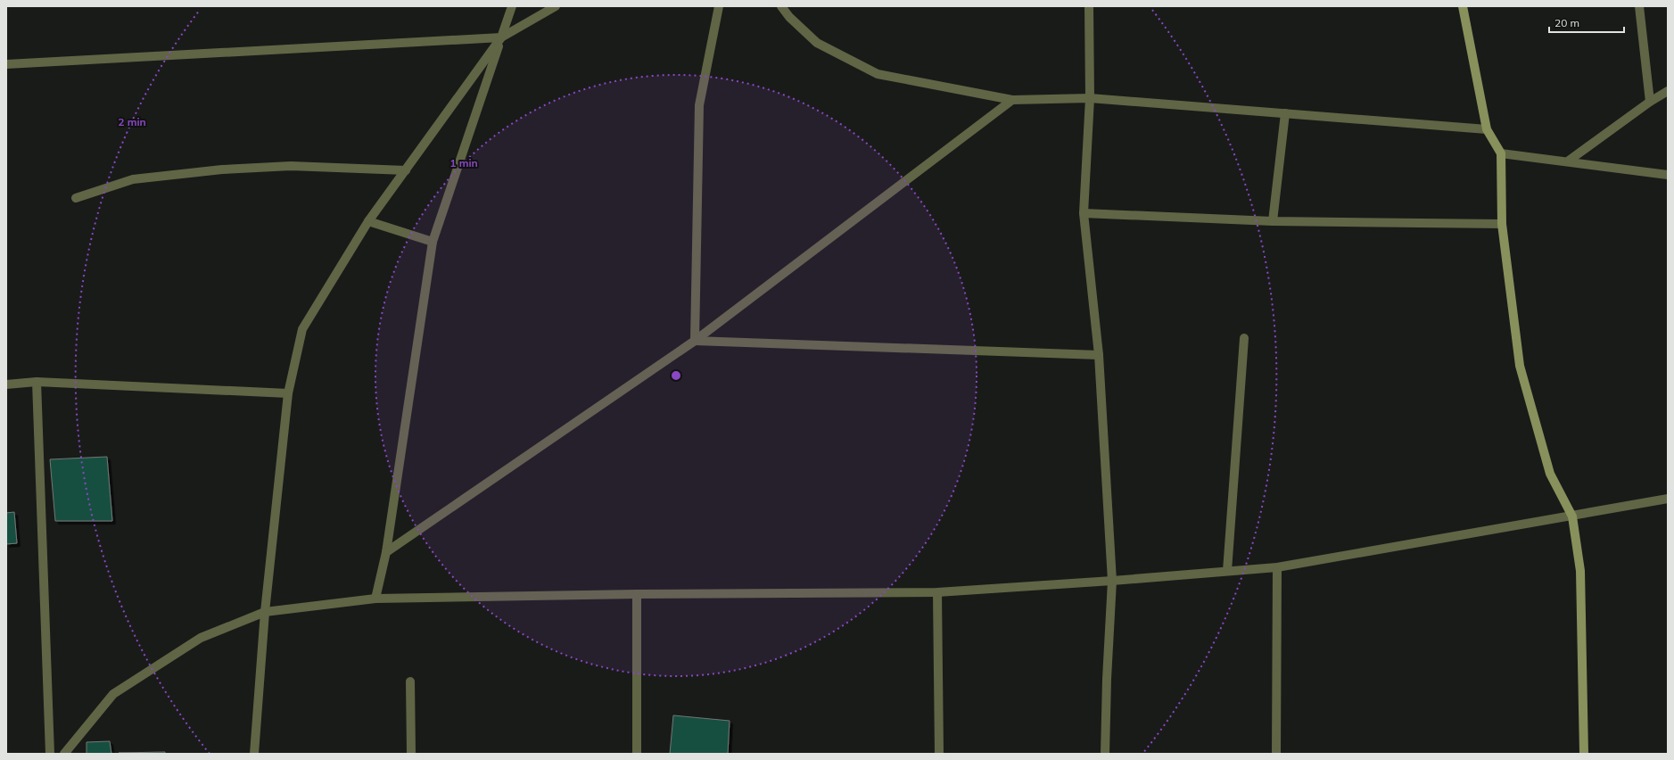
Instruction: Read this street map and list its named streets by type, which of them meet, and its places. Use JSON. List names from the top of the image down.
{
  "scale_bar": "20 m",
  "rings": ["2 min", "1 min"]
}
